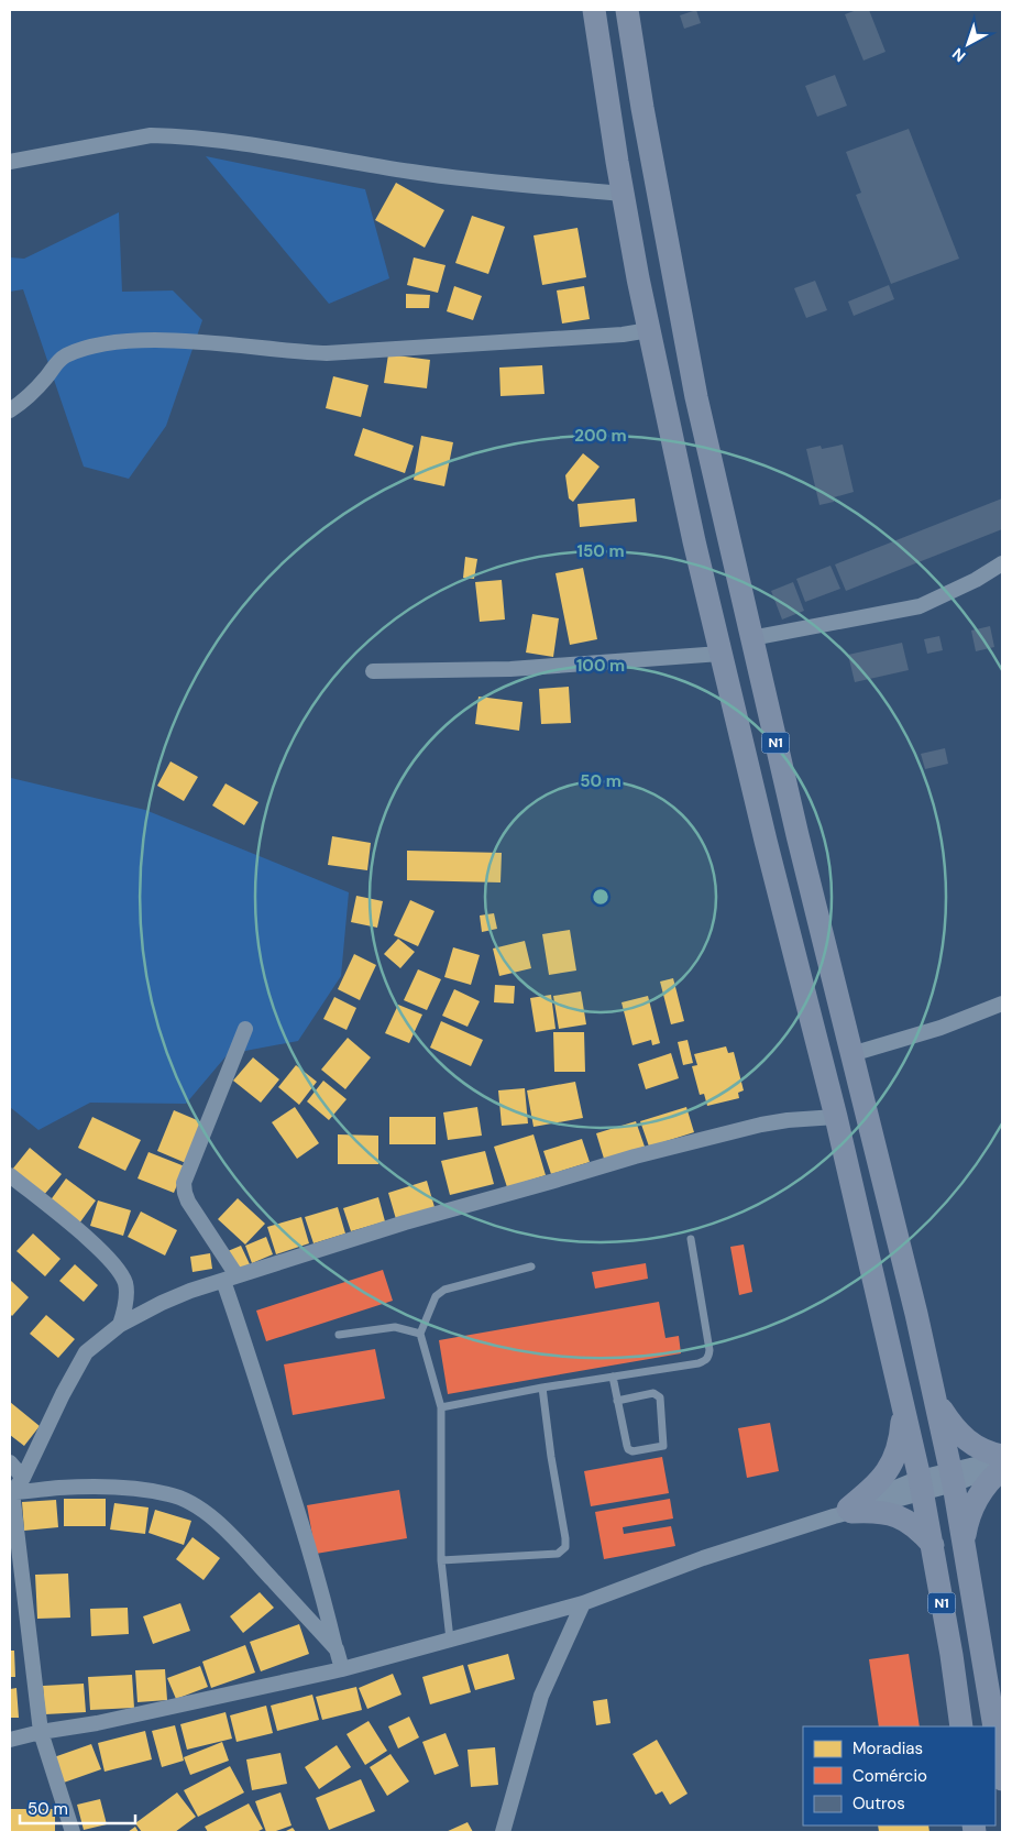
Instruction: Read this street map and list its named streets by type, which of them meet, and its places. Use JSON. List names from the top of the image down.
{
  "streets": {
    "main road": ["N1"]
  },
  "legend": ["Moradias", "Comércio", "Outros"],
  "scale_bar": "50 m",
  "north": "bottom left",
  "rings": [
    "200 m",
    "150 m",
    "100 m",
    "50 m"
  ]
}
